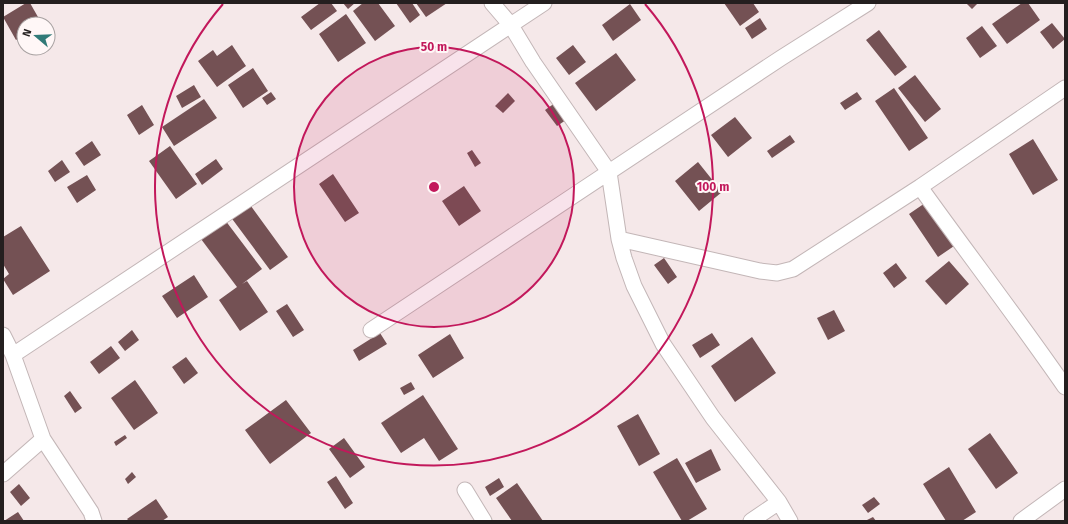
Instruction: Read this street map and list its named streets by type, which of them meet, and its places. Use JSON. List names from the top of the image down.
{
  "north": "left",
  "rings": ["50 m", "100 m"]
}
